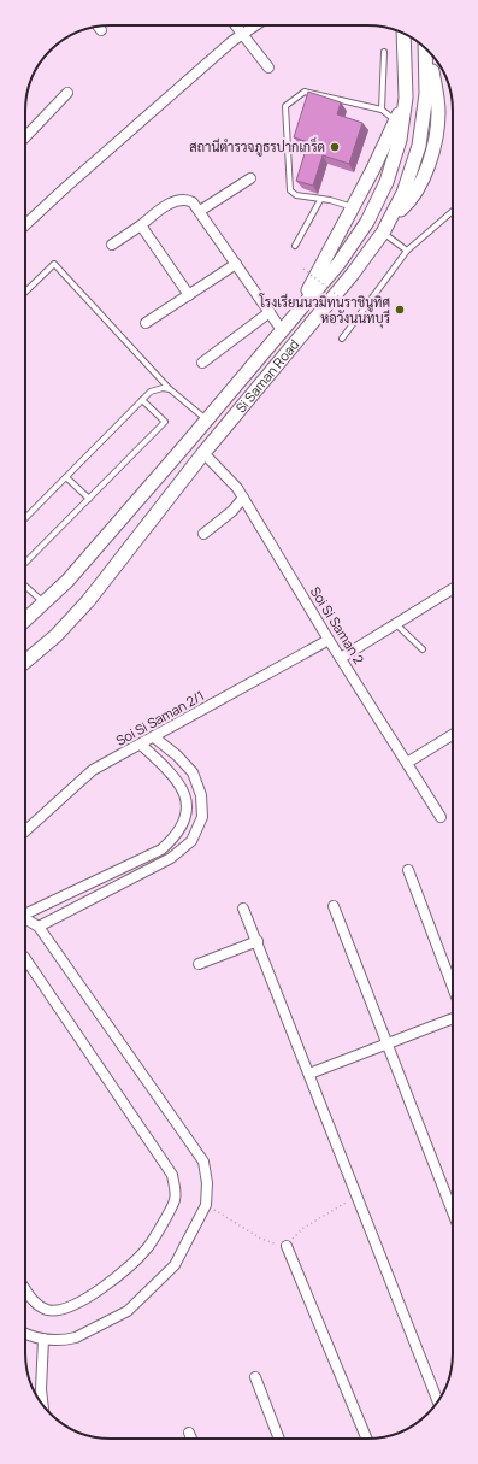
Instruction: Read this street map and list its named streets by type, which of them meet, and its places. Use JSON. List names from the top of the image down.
{
  "streets": {
    "main road": ["Si Saman Road"],
    "street": ["Soi Si Saman 2", "Soi Si Saman 2/1"]
  },
  "crossings": [
    ["Si Saman Road", "Soi Si Saman 2"],
    ["Soi Si Saman 2", "Soi Si Saman 2/1"]
  ],
  "places": ["สถานีตำรวจภูธรปากเกร็ด", "โรงเรียนนวมิทนราชินูทิศ หอวังนนทบุรี"]
}
